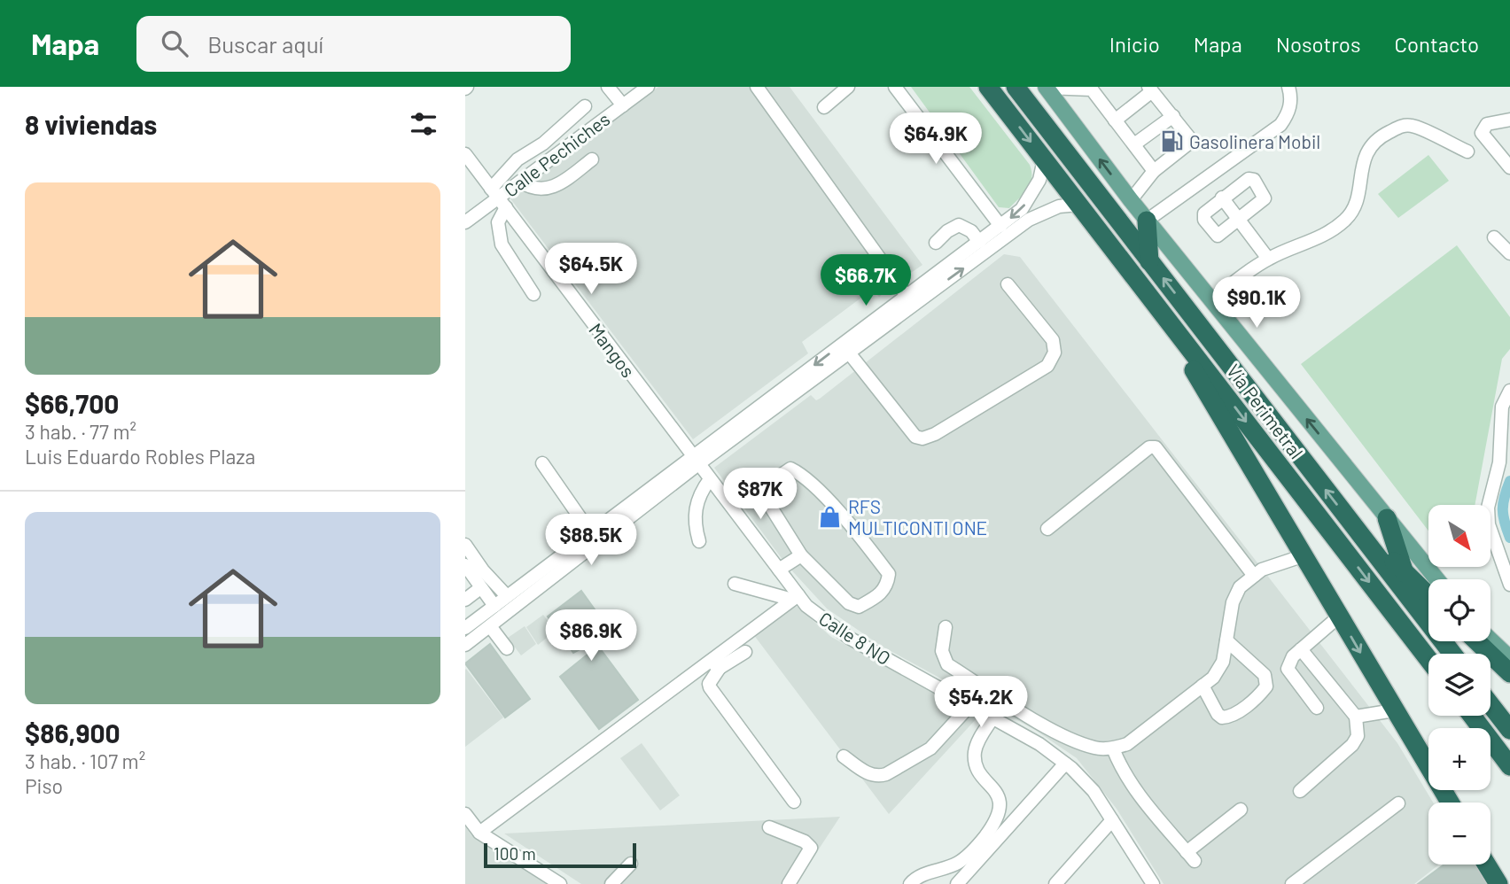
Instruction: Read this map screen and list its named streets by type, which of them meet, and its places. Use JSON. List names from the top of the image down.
{
  "streets": {
    "highway": ["Vía Perimetral"],
    "street": ["Calle Pechiches", "Mangos", "Calle 8 NO"]
  },
  "crossings": [
    ["Calle Pechiches", "Mangos"],
    ["Mangos", "Calle 8 NO"]
  ],
  "places": {
    "fuel station": ["Gasolinera Mobil"],
    "shop": ["RFS MULTICONTI ONE"]
  },
  "scale_bar": "100 m",
  "north": "bottom right",
  "page": {
    "header": "Mapa",
    "search": "Buscar aquí",
    "nav": [
      "Inicio",
      "Mapa",
      "Nosotros",
      "Contacto"
    ],
    "heading": "8 viviendas",
    "price": [
      "$64.9K",
      "$64.5K",
      "$66.7K",
      "$90.1K",
      "$87K",
      "$88.5K",
      "$86.9K",
      "$54.2K"
    ],
    "list": [
      {
        "name": "$66,700",
        "note": "3 hab. · 77 m² · Luis Eduardo Robles Plaza"
      },
      {
        "name": "$86,900",
        "note": "3 hab. · 107 m² · Piso"
      }
    ],
    "map_buttons": ["+", "−"],
    "scale": "100 m"
  }
}
